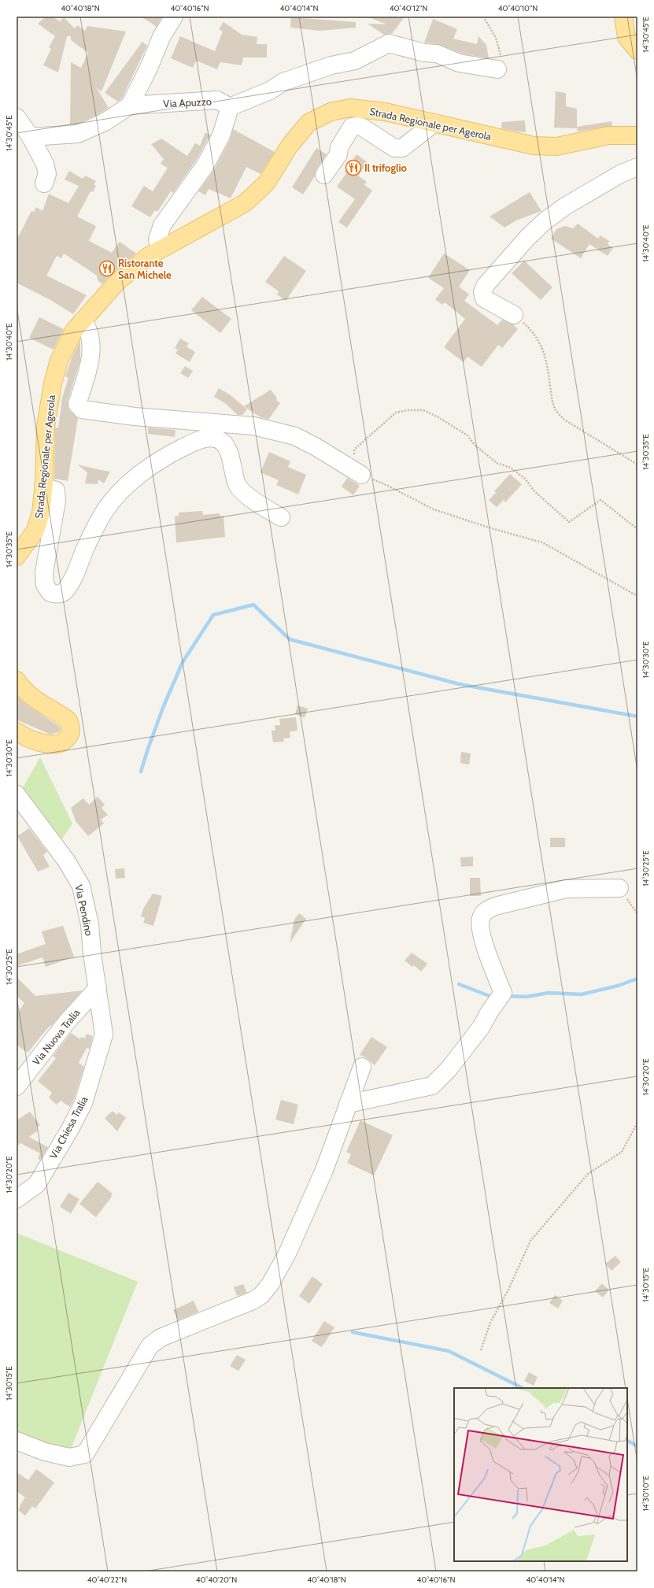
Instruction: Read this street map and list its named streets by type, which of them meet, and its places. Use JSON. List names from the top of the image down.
{
  "streets": {
    "main road": ["Strada Regionale per Agerola"],
    "street": [
      "Via Apuzzo",
      "Via Pendino",
      "Via Nuova Tralia",
      "Via Chiesa Tralia"
    ]
  },
  "crossings": [
    ["Via Pendino", "Via Nuova Tralia"],
    ["Via Pendino", "Via Chiesa Tralia"],
    ["Via Nuova Tralia", "Via Chiesa Tralia"]
  ],
  "places": {
    "restaurant": ["Il trifoglio", "Ristorante San Michele"]
  },
  "coordinates": [
    "40°40'18\"N",
    "40°40'16\"N",
    "40°40'14\"N",
    "40°40'12\"N",
    "40°40'10\"N",
    "14°30'45\"E",
    "14°30'40\"E",
    "14°30'35\"E",
    "14°30'30\"E",
    "14°30'25\"E",
    "14°30'20\"E",
    "14°30'15\"E",
    "14°30'10\"E",
    "40°40'22\"N",
    "40°40'20\"N"
  ]
}
